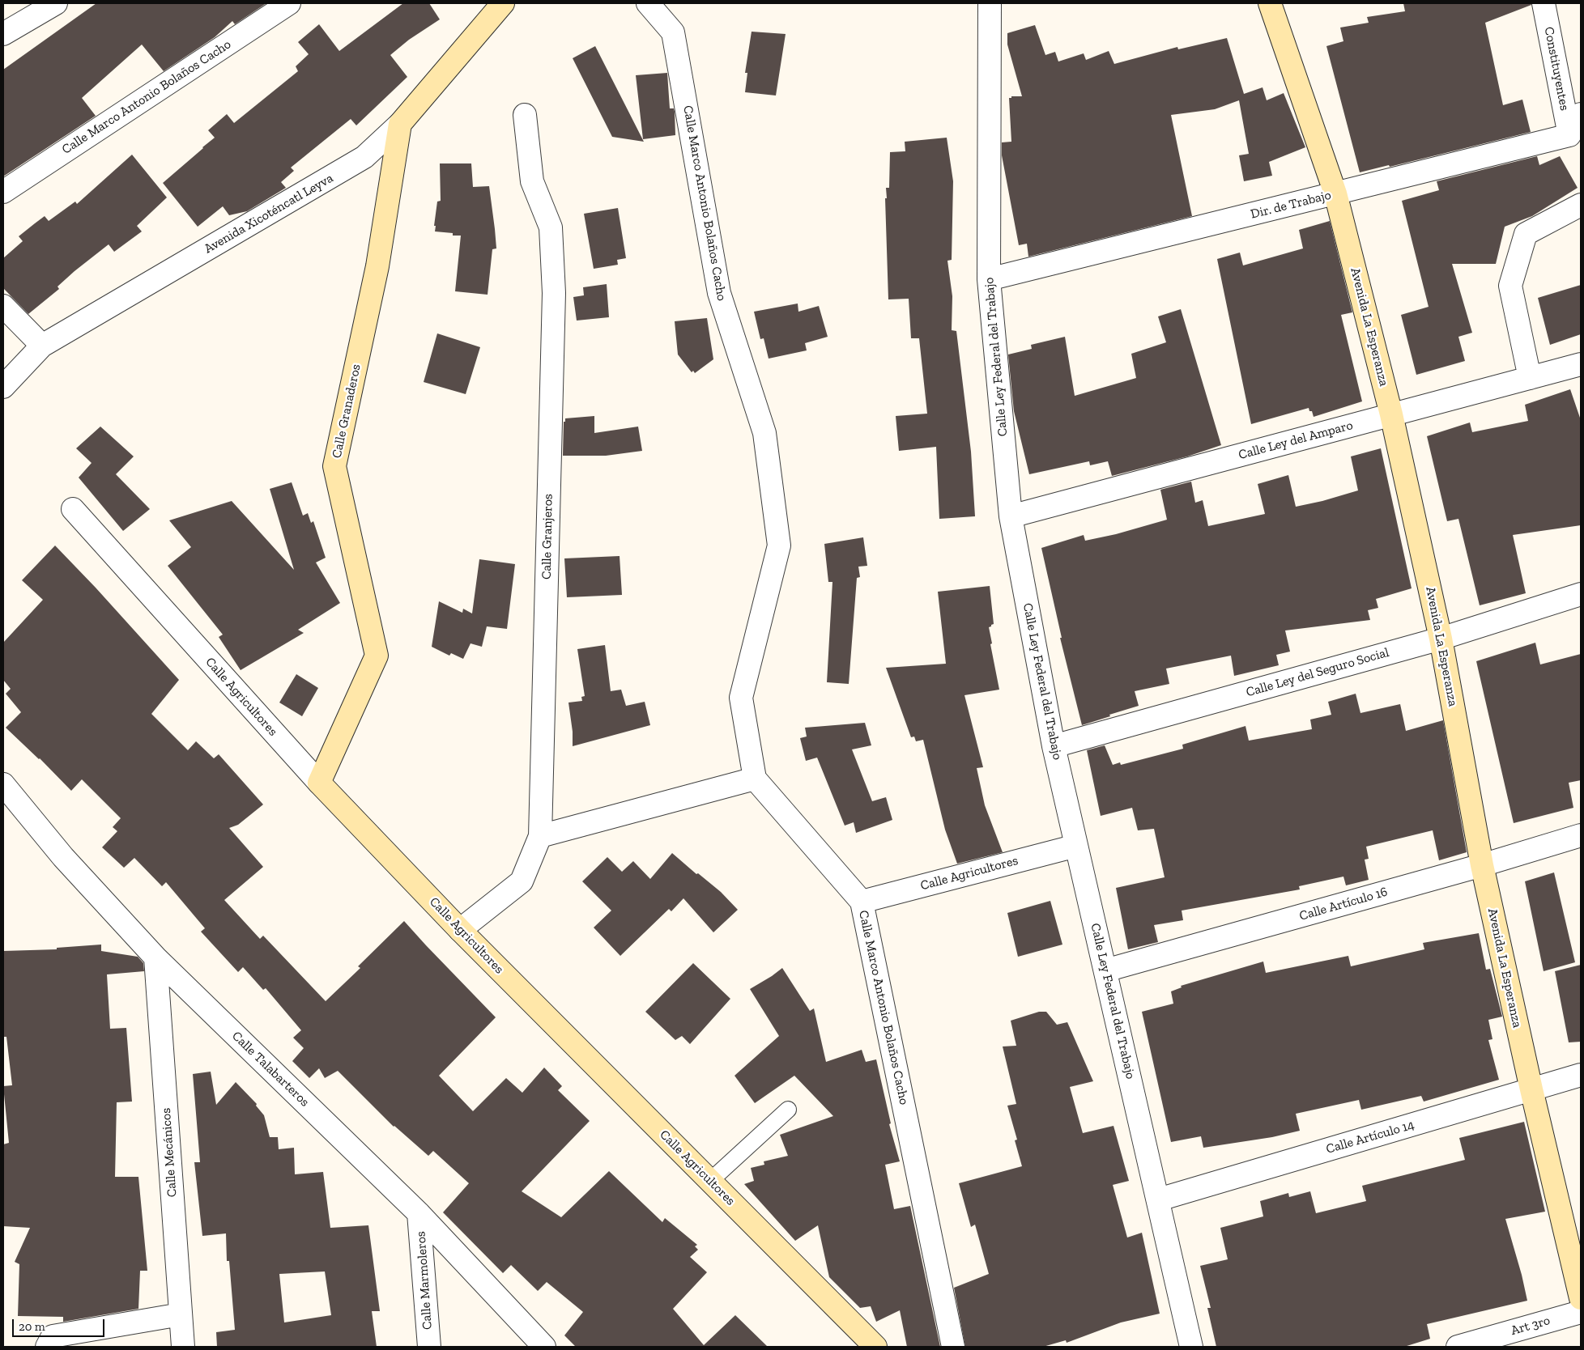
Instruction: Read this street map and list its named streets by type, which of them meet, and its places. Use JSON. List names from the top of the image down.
{
  "streets": {
    "street": [
      "Constituyentes",
      "Calle Marco Antonio Bolaños Cacho",
      "Dir. de Trabajo",
      "Avenida Xicoténcatl Leyva",
      "Avenida La Esperanza",
      "Calle Ley Federal del Trabajo",
      "Calle Granaderos",
      "Calle Ley del Amparo",
      "Calle Granjeros",
      "Calle Ley del Seguro Social",
      "Calle Agricultores",
      "Calle Artículo 16",
      "Calle Talabarteros",
      "Calle Artículo 14",
      "Calle Mecánicos",
      "Calle Marmoleros",
      "Art 3ro"
    ]
  },
  "crossings": [
    ["Constituyentes", "Dir. de Trabajo"],
    ["Calle Marco Antonio Bolaños Cacho", "Calle Agricultores"],
    ["Dir. de Trabajo", "Avenida La Esperanza"],
    ["Dir. de Trabajo", "Calle Ley Federal del Trabajo"],
    ["Avenida Xicoténcatl Leyva", "Calle Granaderos"],
    ["Avenida La Esperanza", "Calle Ley del Amparo"],
    ["Avenida La Esperanza", "Calle Ley del Seguro Social"],
    ["Avenida La Esperanza", "Calle Artículo 16"],
    ["Avenida La Esperanza", "Calle Artículo 14"],
    ["Calle Ley Federal del Trabajo", "Calle Ley del Amparo"],
    ["Calle Ley Federal del Trabajo", "Calle Ley del Seguro Social"],
    ["Calle Ley Federal del Trabajo", "Calle Agricultores"],
    ["Calle Ley Federal del Trabajo", "Calle Artículo 16"],
    ["Calle Ley Federal del Trabajo", "Calle Artículo 14"],
    ["Calle Granaderos", "Calle Agricultores"],
    ["Calle Granjeros", "Calle Agricultores"],
    ["Calle Talabarteros", "Calle Mecánicos"],
    ["Calle Talabarteros", "Calle Marmoleros"]
  ],
  "scale_bar": "20 m"
}
